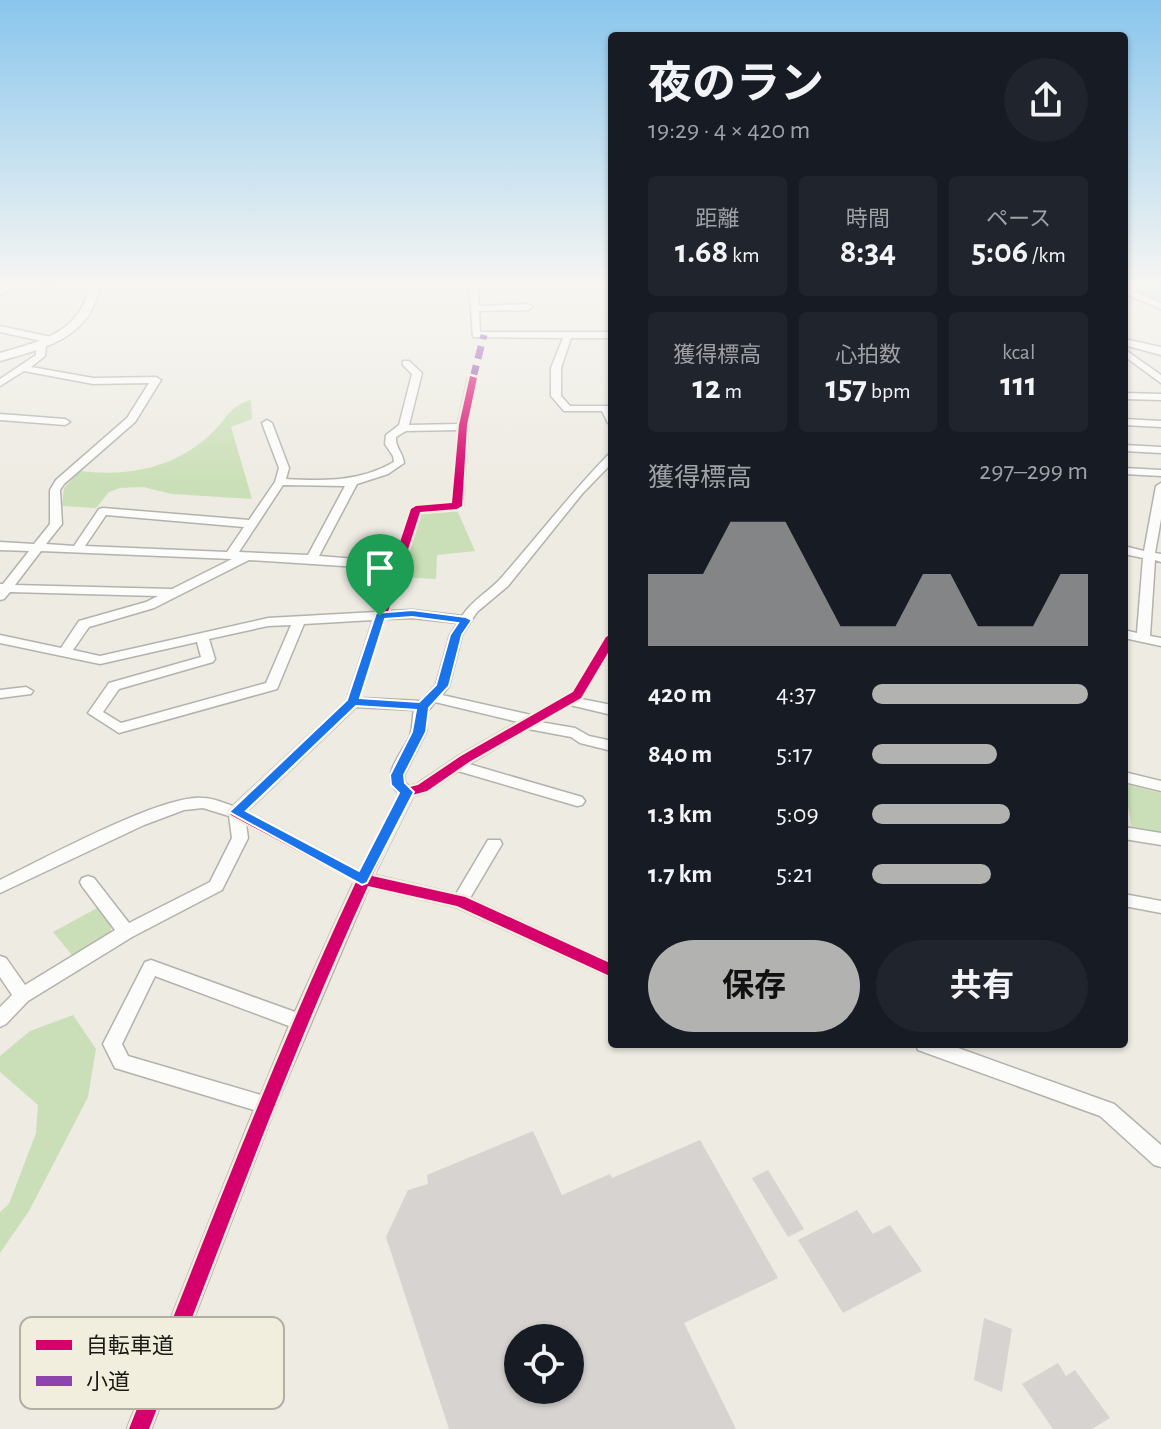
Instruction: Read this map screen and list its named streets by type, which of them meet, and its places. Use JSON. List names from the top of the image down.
{
  "legend": ["自転車道", "小道"],
  "page": {
    "heading": ["夜のラン", "19:29 · 4 × 420 m"],
    "stats": [
      ["距離", "1.68 km"],
      ["時間", "8:34"],
      ["ペース", "5:06 /km"],
      ["獲得標高", "12 m"],
      ["心拍数", "157 bpm"],
      ["kcal", "111"]
    ],
    "chart": ["獲得標高", "297–299 m"],
    "list": [
      {
        "name": "420 m",
        "note": "4:37"
      },
      {
        "name": "840 m",
        "note": "5:17"
      },
      {
        "name": "1.3 km",
        "note": "5:09"
      },
      {
        "name": "1.7 km",
        "note": "5:21"
      }
    ],
    "buttons": ["保存", "共有"]
  }
}
